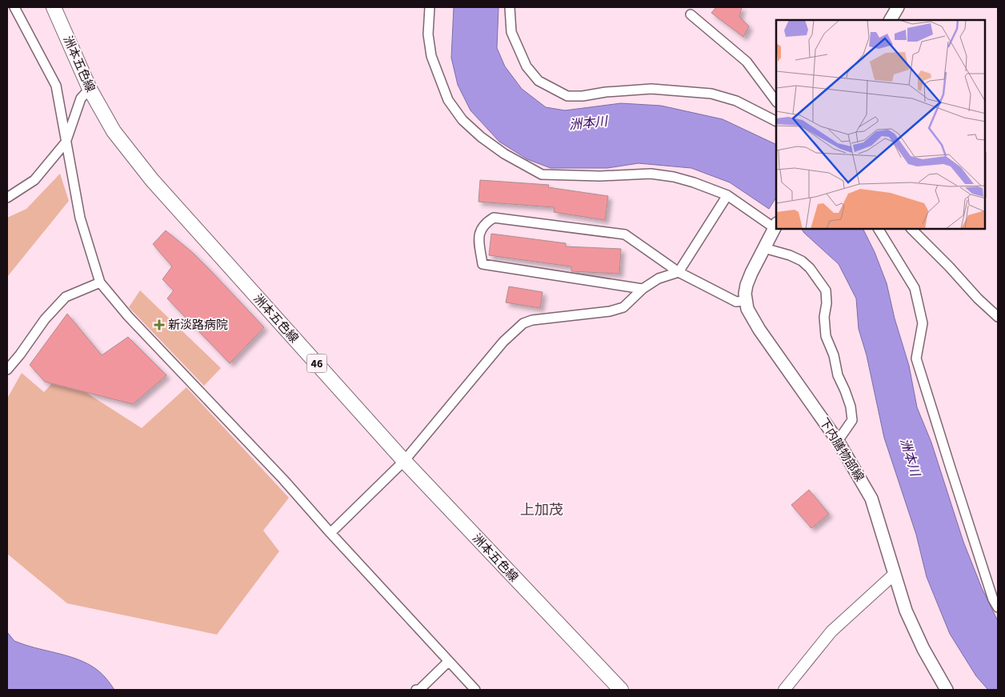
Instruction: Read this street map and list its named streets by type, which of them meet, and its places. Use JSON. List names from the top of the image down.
{
  "streets": {
    "main road": ["洲本五色線", "46", "下内膳物部線"]
  },
  "districts": ["上加茂"],
  "water": ["洲本川"],
  "places": {
    "health": ["新淡路病院"]
  }
}
